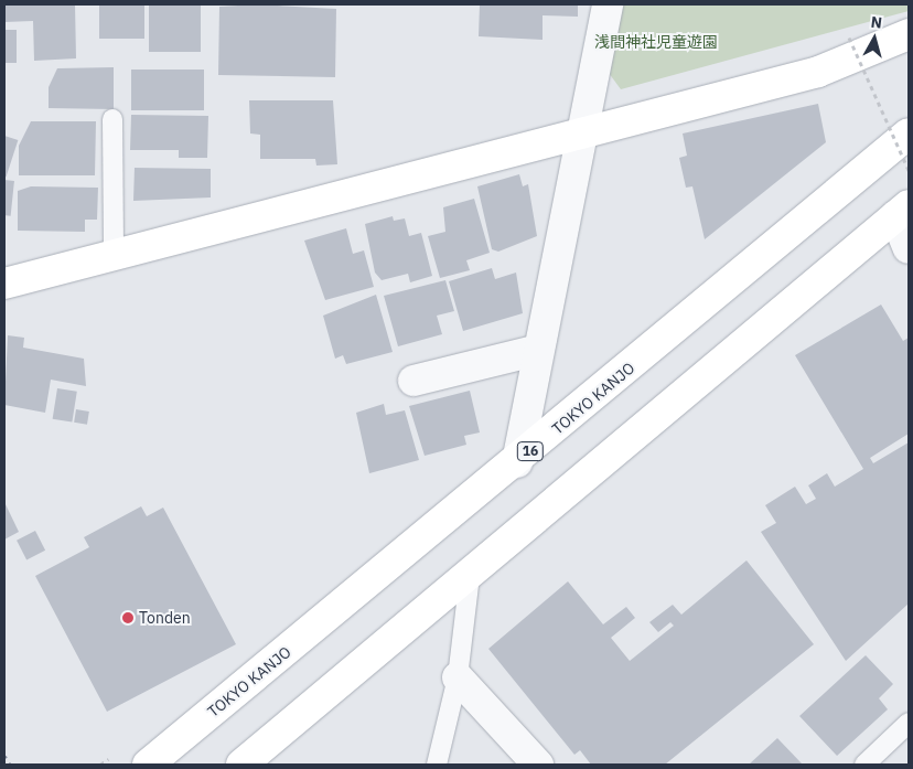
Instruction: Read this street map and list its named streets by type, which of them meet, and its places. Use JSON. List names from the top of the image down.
{
  "streets": {
    "main road": ["TOKYO KANJO", "16"]
  },
  "parks": ["浅間神社児童遊園"],
  "places": ["Tonden"],
  "north": "top"
}
